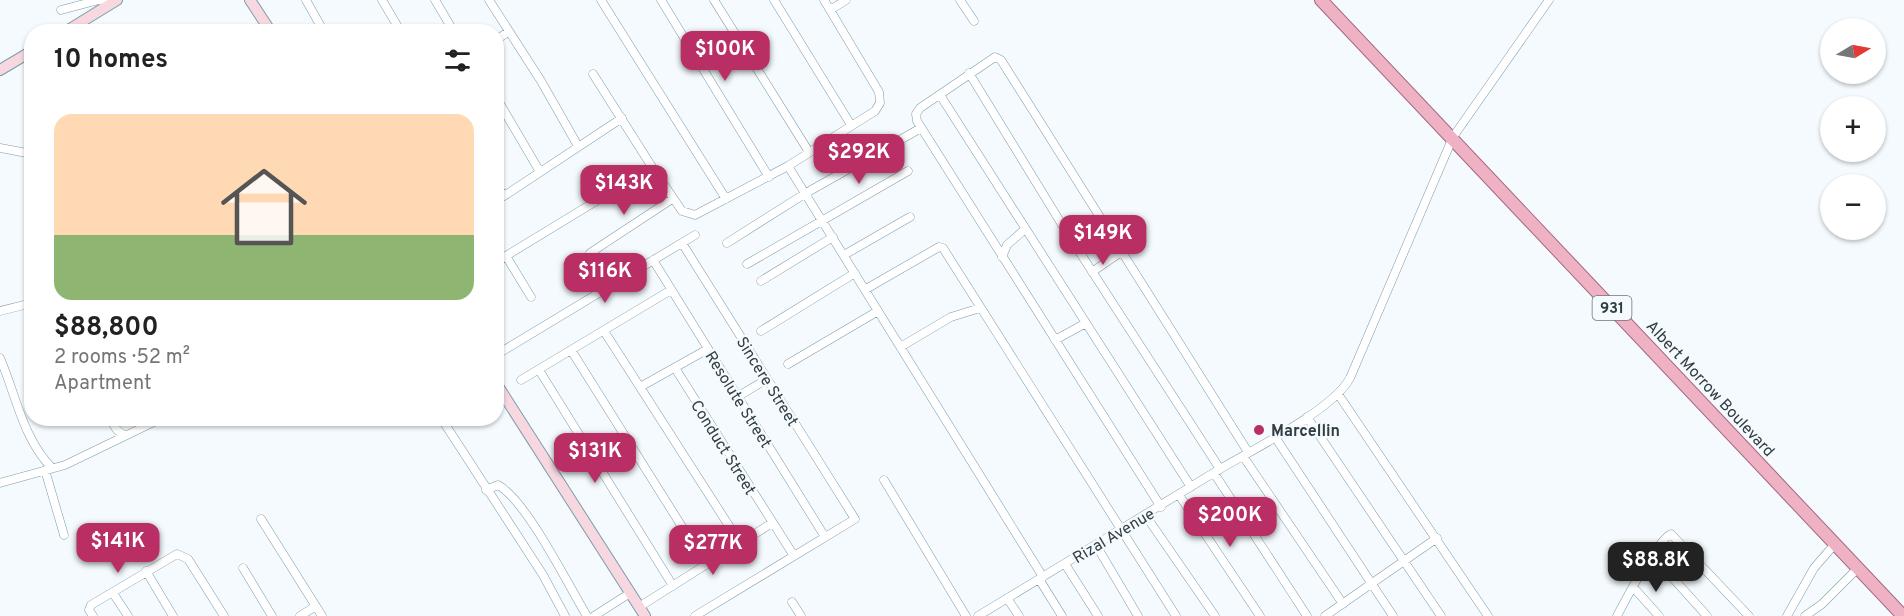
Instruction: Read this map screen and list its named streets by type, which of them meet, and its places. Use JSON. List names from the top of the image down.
{
  "streets": {
    "main road": ["931", "Albert Morrow Boulevard"],
    "street": [
      "Sincere Street",
      "Resolute Street",
      "Conduct Street",
      "Rizal Avenue"
    ]
  },
  "crossings": [
    ["Sincere Street", "Resolute Street"]
  ],
  "places": ["Marcellin"],
  "north": "right",
  "page": {
    "map_buttons": ["+", "−"],
    "heading": "10 homes",
    "price": [
      "$100K",
      "$292K",
      "$143K",
      "$149K",
      "$116K",
      "$131K",
      "$200K",
      "$141K",
      "$277K",
      "$88.8K"
    ],
    "list": [
      {
        "name": "$88,800",
        "note": "2 rooms · 52 m² · Apartment"
      }
    ]
  }
}
